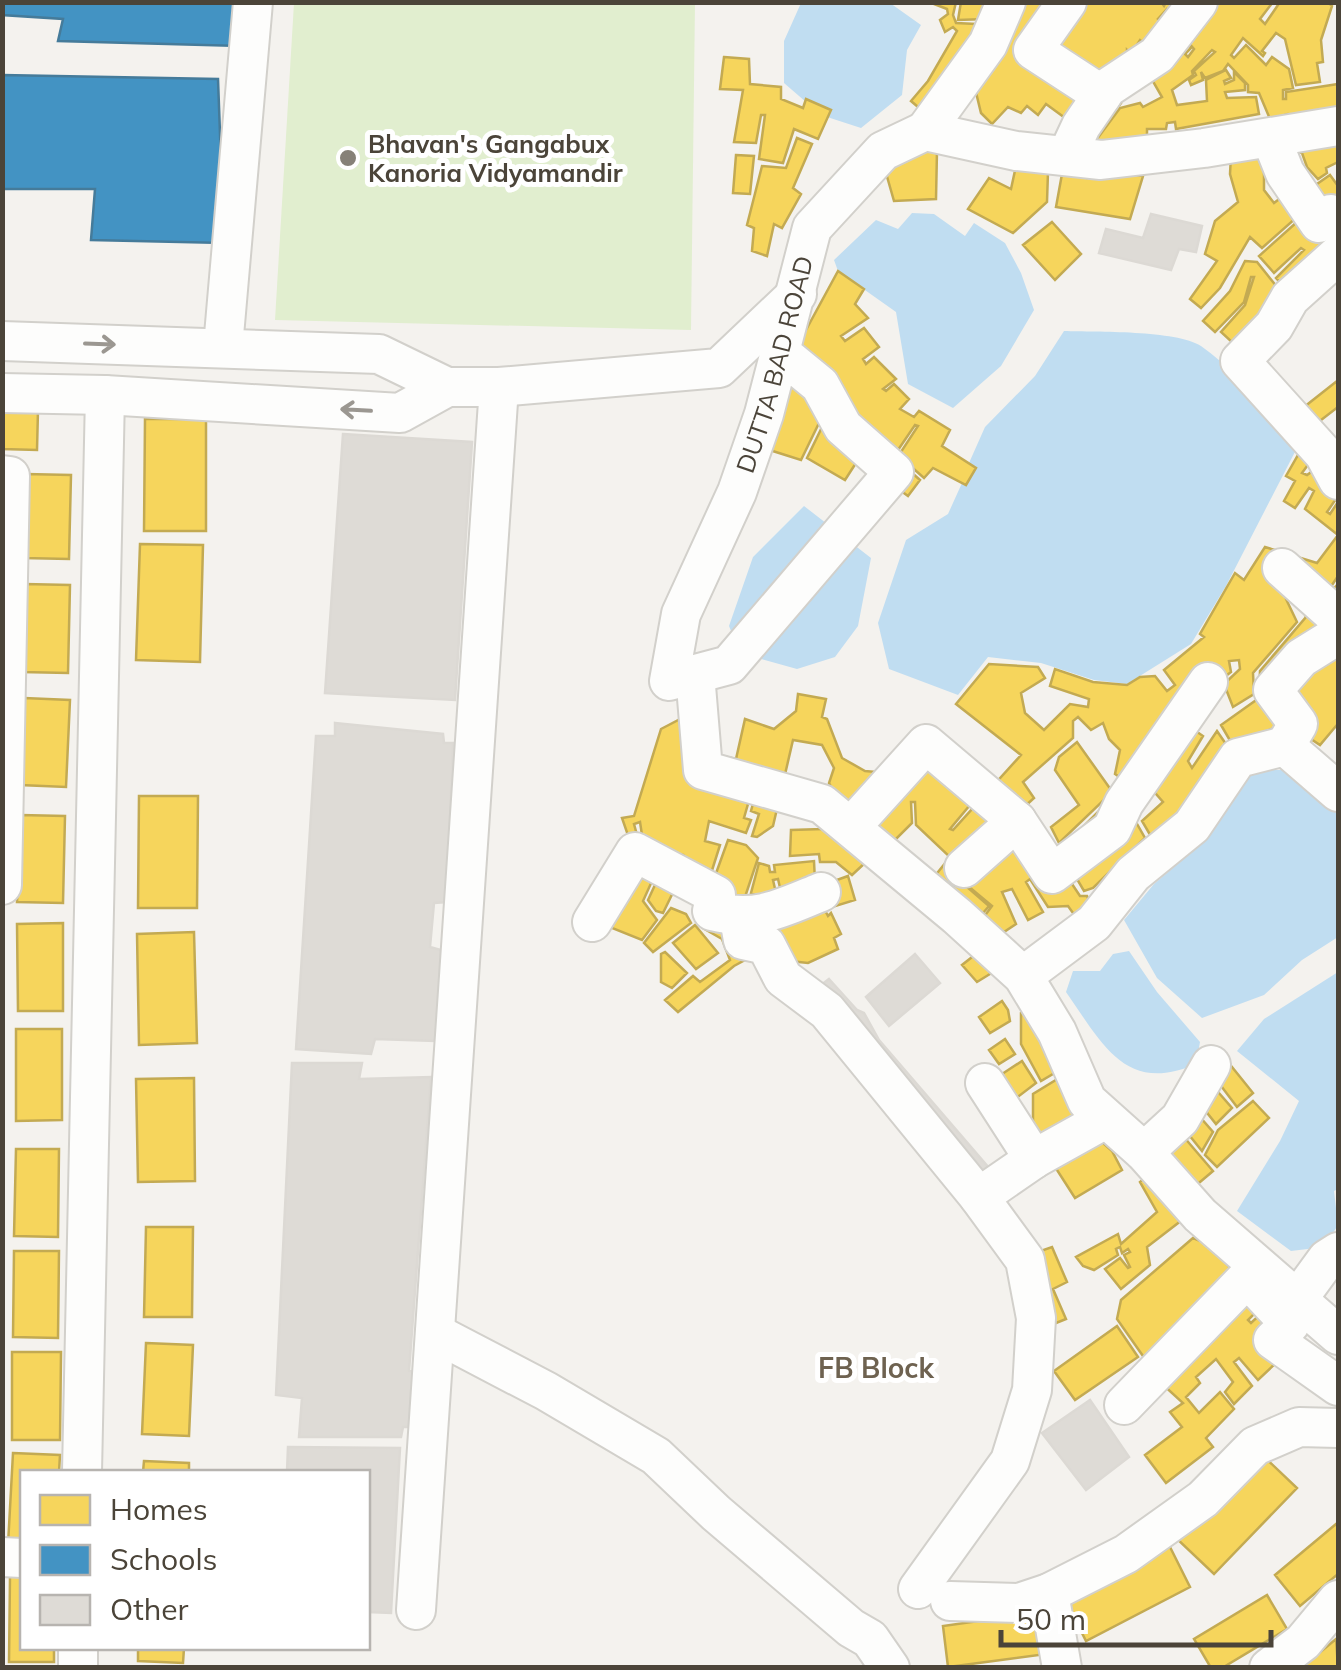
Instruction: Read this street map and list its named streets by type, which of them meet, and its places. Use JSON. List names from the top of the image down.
{
  "streets": {
    "street": ["DUTTA BAD ROAD"]
  },
  "districts": ["FB Block"],
  "places": ["Bhavan's Gangabux Kanoria Vidyamandir"],
  "legend": ["Homes", "Schools", "Other"],
  "scale_bar": "50 m"
}
